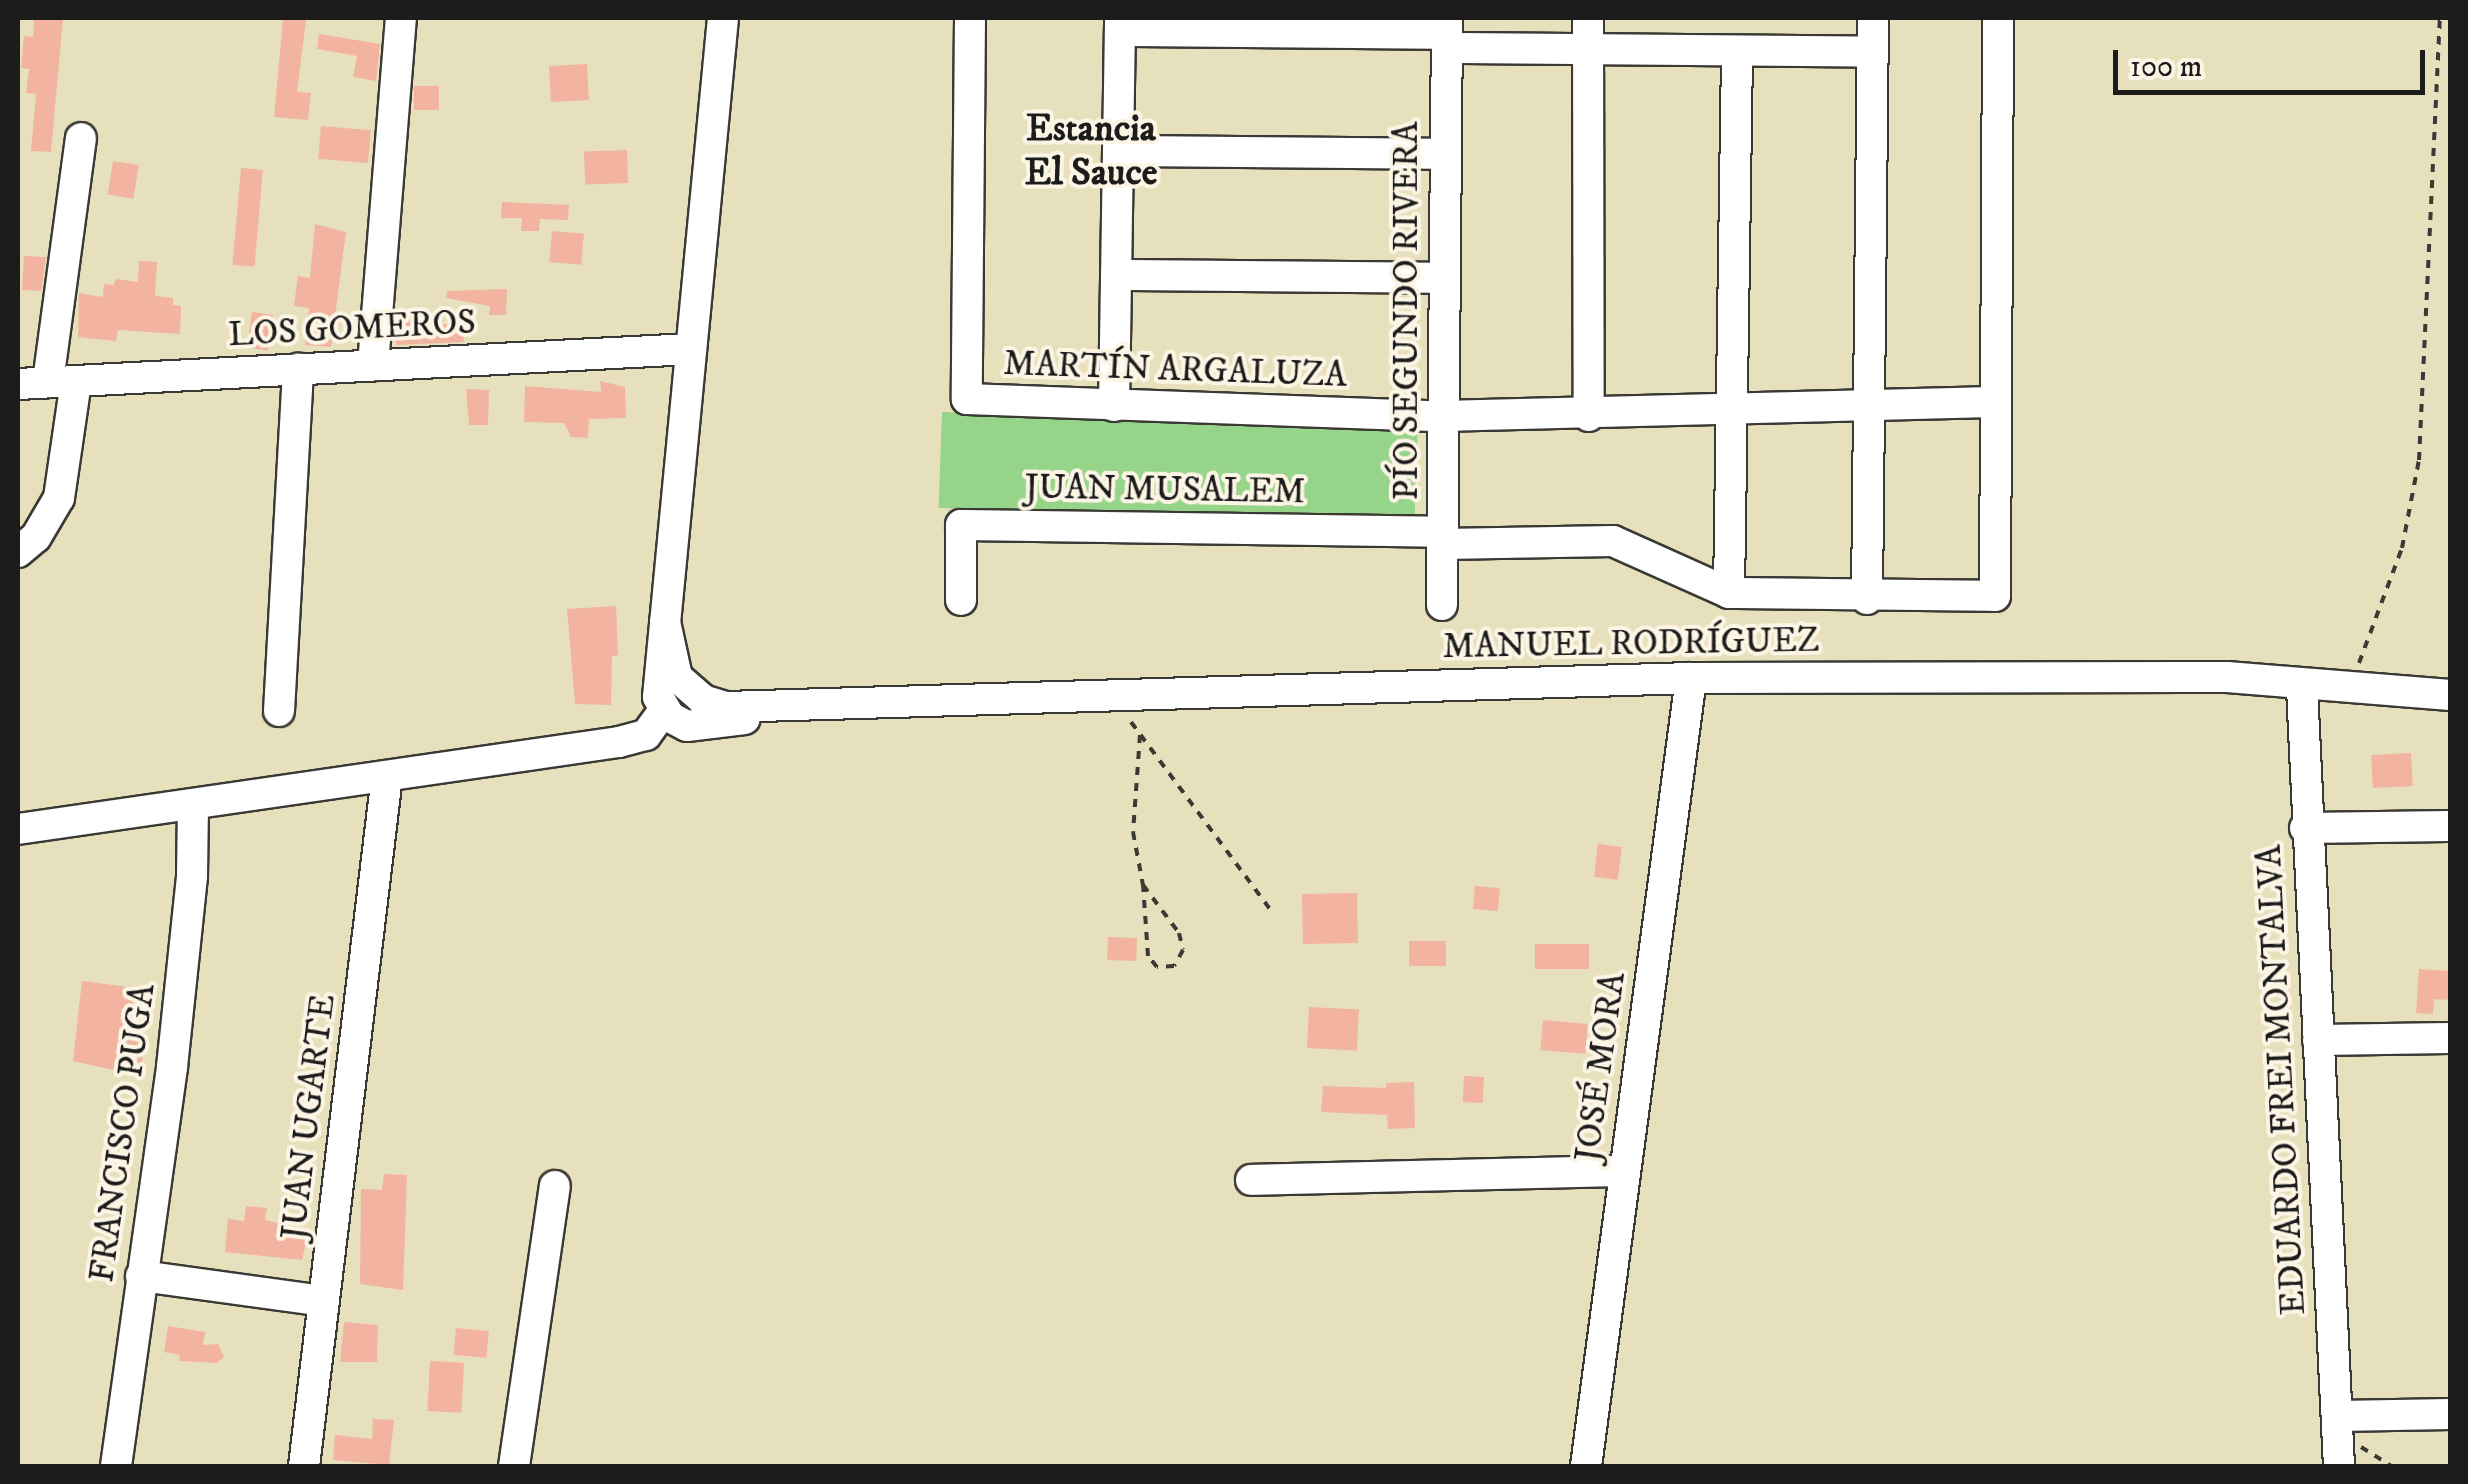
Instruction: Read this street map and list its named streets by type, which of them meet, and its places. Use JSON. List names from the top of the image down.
{
  "streets": {
    "street": [
      "PÍO SEGUNDO RIVERA",
      "LOS GOMEROS",
      "MARTÍN ARGALUZA",
      "JUAN MUSALEM",
      "MANUEL RODRÍGUEZ",
      "JOSÉ MORA",
      "EDUARDO FREI MONTALVA",
      "JUAN UGARTE",
      "FRANCISCO PUGA"
    ]
  },
  "crossings": [
    ["PÍO SEGUNDO RIVERA", "MARTÍN ARGALUZA"],
    ["PÍO SEGUNDO RIVERA", "JUAN MUSALEM"],
    ["MANUEL RODRÍGUEZ", "JOSÉ MORA"],
    ["MANUEL RODRÍGUEZ", "EDUARDO FREI MONTALVA"]
  ],
  "districts": ["Estancia El Sauce"],
  "scale_bar": "100 m"
}
